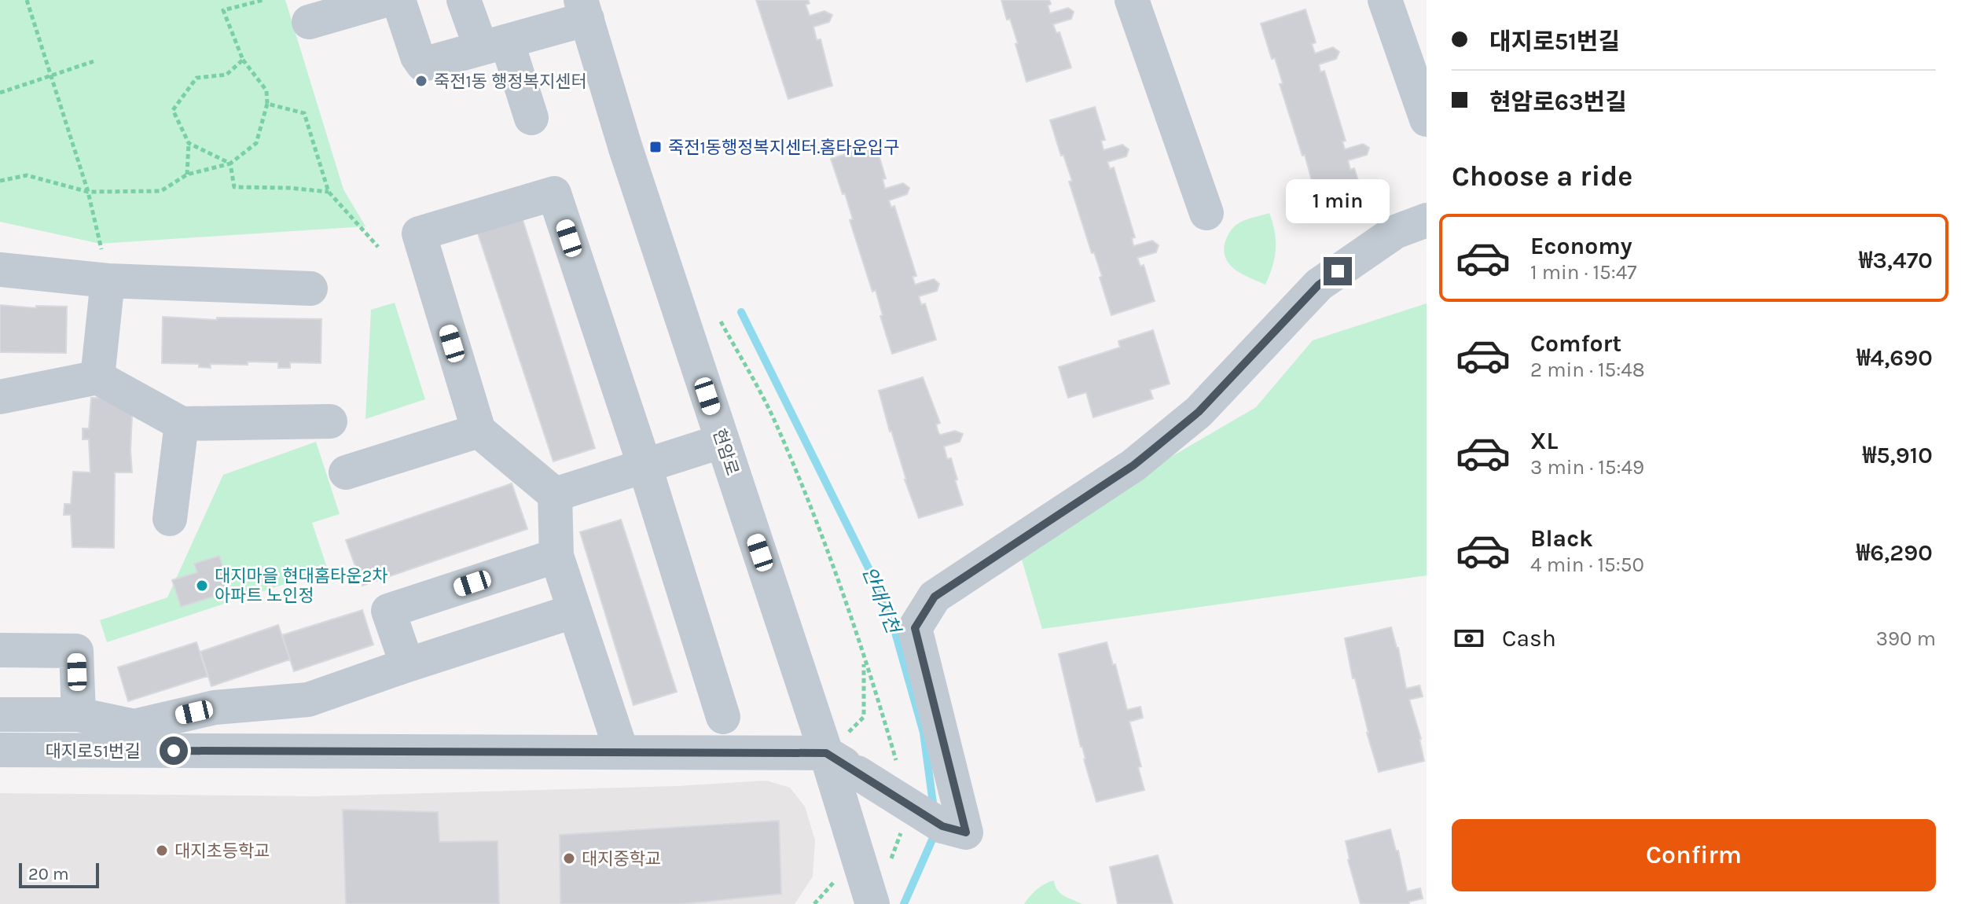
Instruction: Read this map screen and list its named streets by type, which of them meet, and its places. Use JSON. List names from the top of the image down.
{
  "streets": {
    "street": ["현암로", "대지로51번길"]
  },
  "crossings": [
    ["현암로", "대지로51번길"]
  ],
  "water": ["안대지천"],
  "places": {
    "other": [
      "죽전1동 행정복지센터",
      "대지마을 현대홈타운2차 아파트 노인정",
      "대지초등학교",
      "대지중학교"
    ],
    "transit": ["죽전1동행정복지센터.홈타운입구"]
  },
  "scale_bar": "20 m",
  "page": {
    "banner": ["대지로51번길", "현암로63번길"],
    "heading": "Choose a ride",
    "bubble": "1 min",
    "list": [
      {
        "name": "Economy",
        "note": "1 min · 15:47",
        "value": "₩3,470"
      },
      {
        "name": "Comfort",
        "note": "2 min · 15:48",
        "value": "₩4,690"
      },
      {
        "name": "XL",
        "note": "3 min · 15:49",
        "value": "₩5,910"
      },
      {
        "name": "Black",
        "note": "4 min · 15:50",
        "value": "₩6,290"
      }
    ],
    "pay": ["Cash", "390 m"],
    "buttons": "Confirm",
    "scale": "20 m"
  }
}
